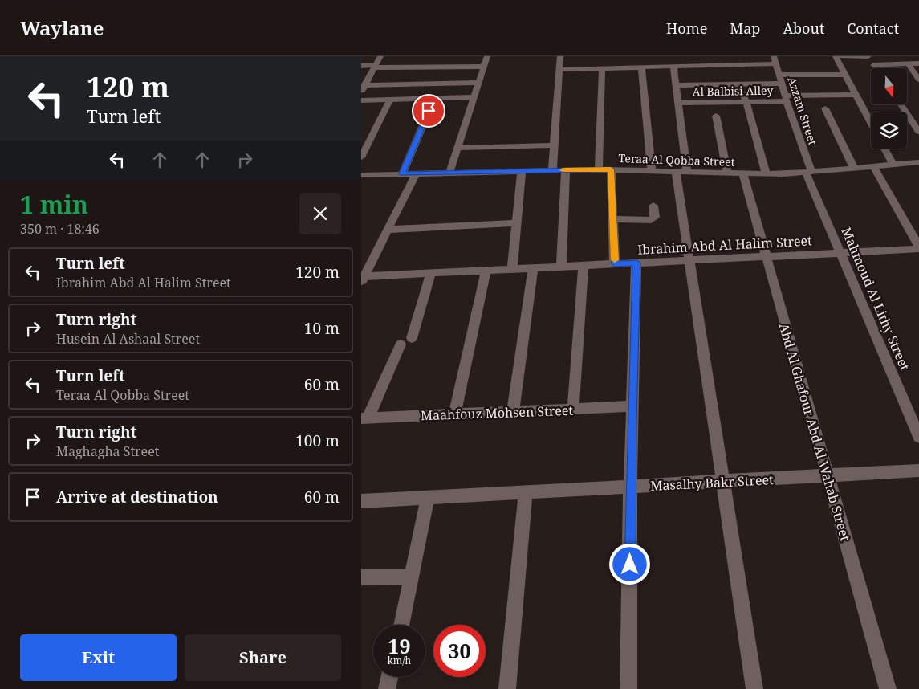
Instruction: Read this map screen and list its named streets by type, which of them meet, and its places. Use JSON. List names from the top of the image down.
{
  "streets": {
    "street": [
      "Al Balbisi Alley",
      "Azzam Street",
      "Teraa Al Qobba Street",
      "Ibrahim Abd Al Halim Street",
      "Mahmoud Al Lithy Street",
      "Maahfouz Mohsen Street",
      "Abd Al Ghafour Abd Al Wahab Street",
      "Masalhy Bakr Street"
    ]
  },
  "crossings": [
    ["Al Balbisi Alley", "Azzam Street"],
    ["Azzam Street", "Teraa Al Qobba Street"],
    ["Azzam Street", "Mahmoud Al Lithy Street"],
    ["Teraa Al Qobba Street", "Mahmoud Al Lithy Street"],
    ["Teraa Al Qobba Street", "Abd Al Ghafour Abd Al Wahab Street"],
    ["Ibrahim Abd Al Halim Street", "Mahmoud Al Lithy Street"],
    ["Ibrahim Abd Al Halim Street", "Abd Al Ghafour Abd Al Wahab Street"],
    ["Abd Al Ghafour Abd Al Wahab Street", "Masalhy Bakr Street"]
  ],
  "north": "bottom",
  "page": {
    "header": "Waylane",
    "nav": [
      "Home",
      "Map",
      "About",
      "Contact"
    ],
    "turn": ["120 m", "Turn left"],
    "heading": ["1 min", "350 m · 18:46"],
    "list": [
      {
        "name": "Turn left",
        "note": "Ibrahim Abd Al Halim Street",
        "value": "120 m"
      },
      {
        "name": "Turn right",
        "note": "Husein Al Ashaal Street",
        "value": "10 m"
      },
      {
        "name": "Turn left",
        "note": "Teraa Al Qobba Street",
        "value": "60 m"
      },
      {
        "name": "Turn right",
        "note": "Maghagha Street",
        "value": "100 m"
      },
      {
        "name": "Arrive at destination",
        "value": "60 m"
      }
    ],
    "speed": "19 km/h",
    "limit": "30",
    "buttons": ["Exit", "Share"]
  }
}
